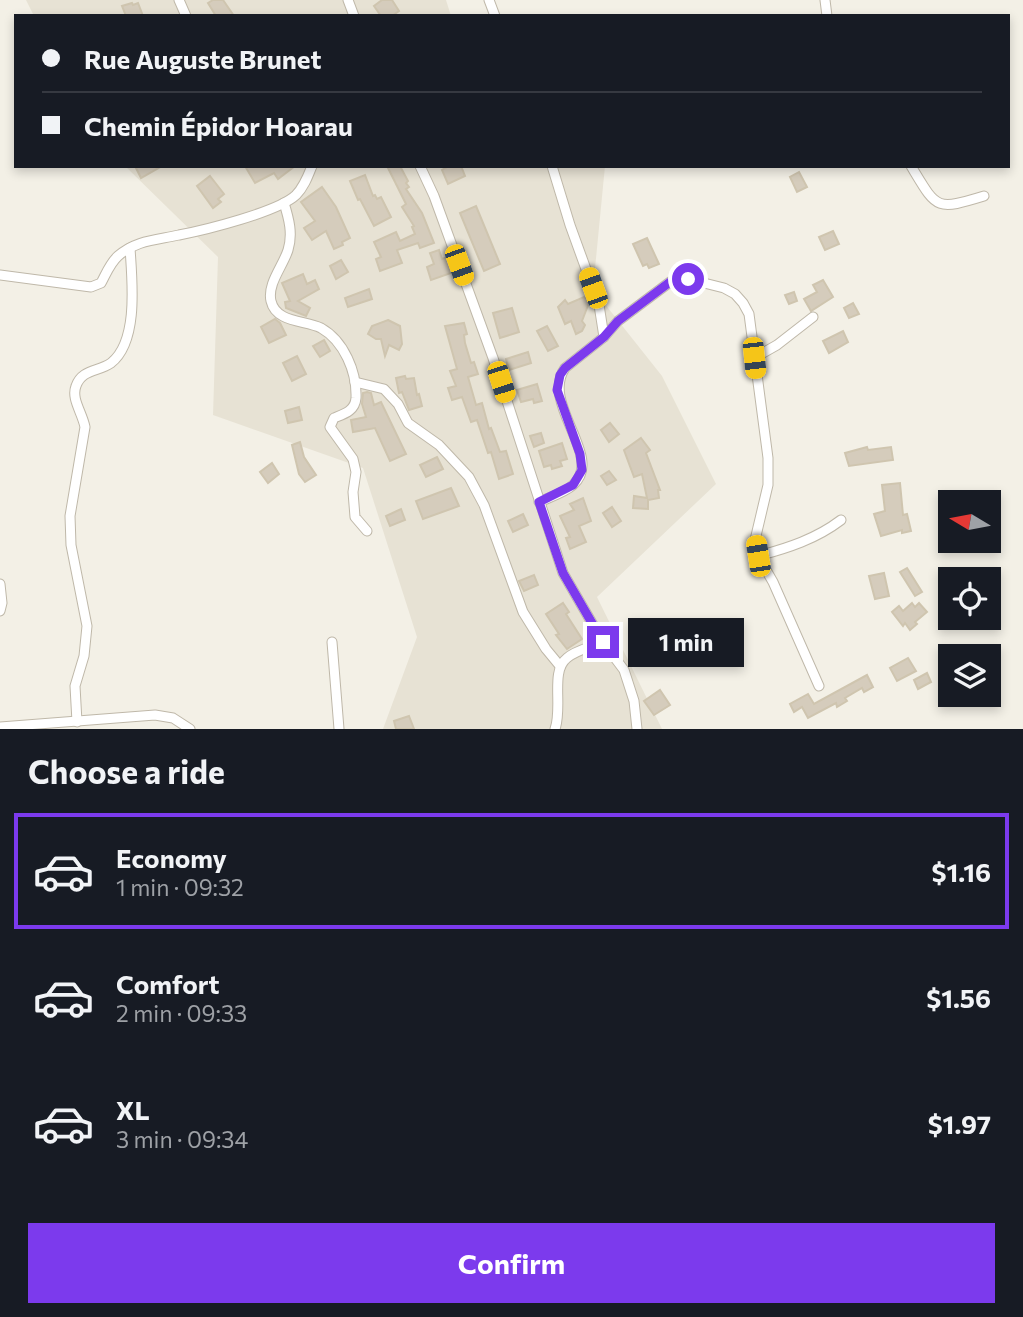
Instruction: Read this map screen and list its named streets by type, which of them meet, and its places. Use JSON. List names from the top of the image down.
{
  "north": "left",
  "page": {
    "banner": ["Rue Auguste Brunet", "Chemin Épidor Hoarau"],
    "bubble": "1 min",
    "heading": "Choose a ride",
    "list": [
      {
        "name": "Economy",
        "note": "1 min · 09:32",
        "value": "$1.16"
      },
      {
        "name": "Comfort",
        "note": "2 min · 09:33",
        "value": "$1.56"
      },
      {
        "name": "XL",
        "note": "3 min · 09:34",
        "value": "$1.97"
      }
    ],
    "buttons": "Confirm"
  }
}
